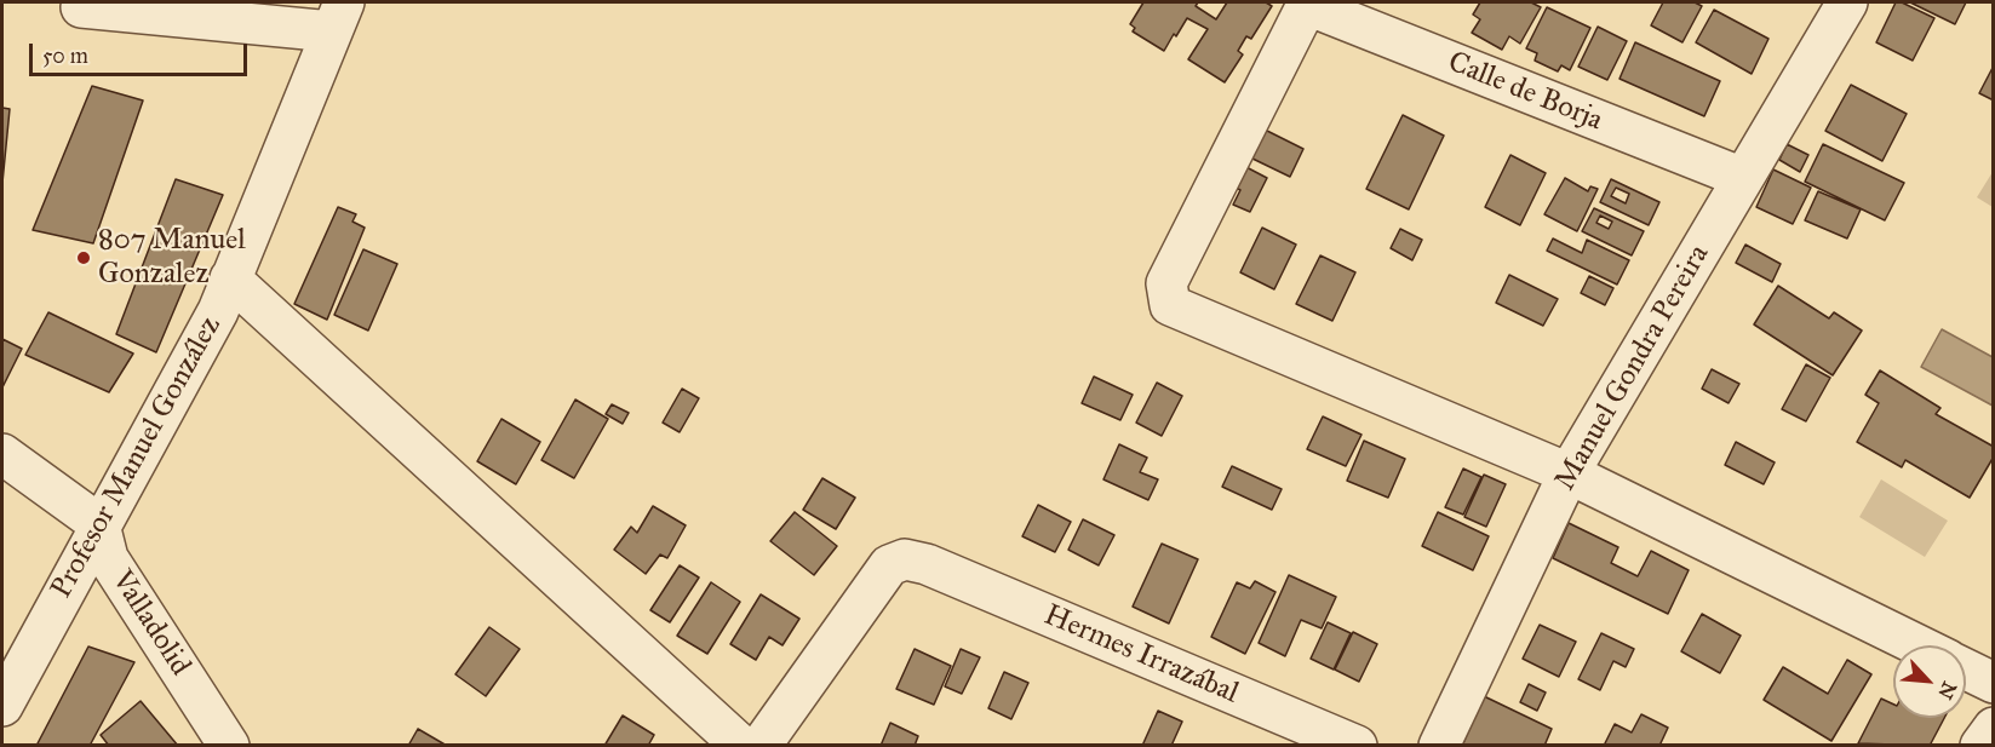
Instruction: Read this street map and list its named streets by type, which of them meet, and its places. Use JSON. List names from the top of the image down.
{
  "streets": {
    "street": [
      "Calle de Borja",
      "Manuel Gondra Pereira",
      "Profesor Manuel González",
      "Valladolid",
      "Hermes Irrazábal"
    ]
  },
  "crossings": [
    ["Calle de Borja", "Manuel Gondra Pereira"],
    ["Profesor Manuel González", "Valladolid"]
  ],
  "places": ["807 Manuel Gonzalez"],
  "scale_bar": "50 m",
  "north": "bottom right"
}
